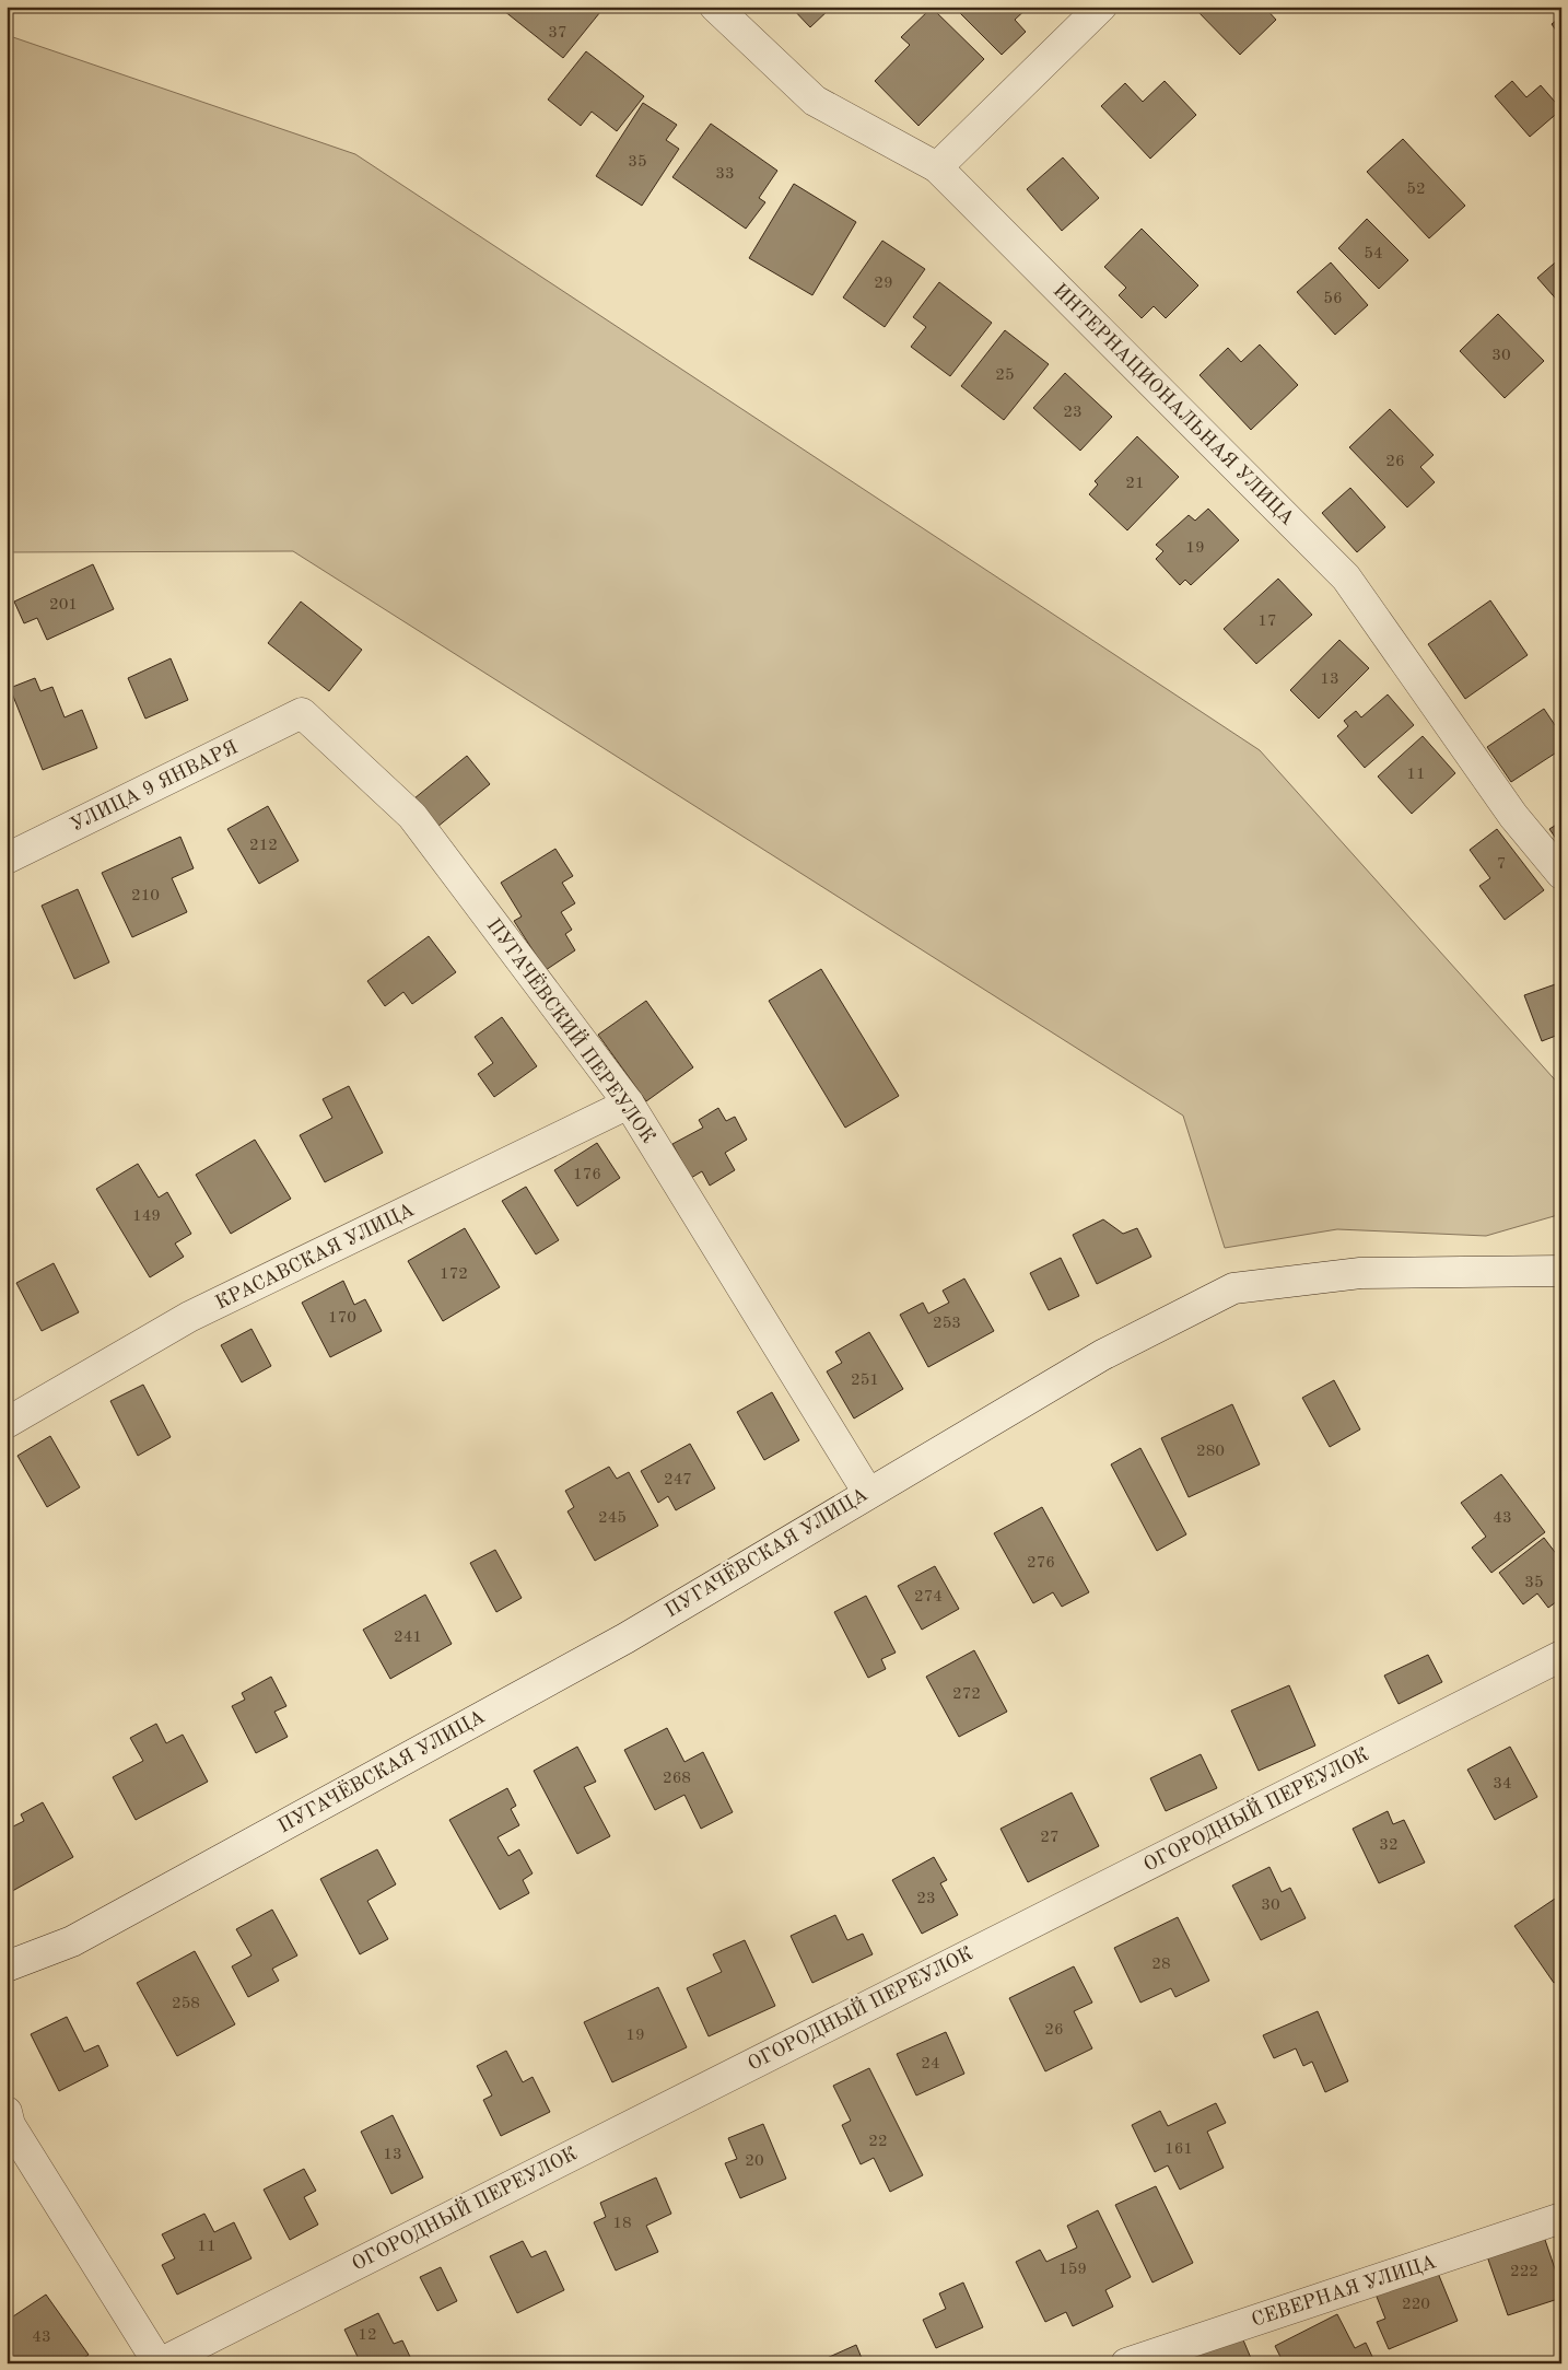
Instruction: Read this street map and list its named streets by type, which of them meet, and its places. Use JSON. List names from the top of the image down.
{
  "streets": {
    "street": [
      "ИНТЕРНАЦИОНАЛЬНАЯ УЛИЦА",
      "УЛИЦА 9 ЯНВАРЯ",
      "ПУГАЧЁВСКИЙ ПЕРЕУЛОК",
      "КРАСАВСКАЯ УЛИЦА",
      "ПУГАЧЁВСКАЯ УЛИЦА",
      "ОГОРОДНЫЙ ПЕРЕУЛОК",
      "СЕВЕРНАЯ УЛИЦА"
    ]
  },
  "crossings": [
    ["УЛИЦА 9 ЯНВАРЯ", "ПУГАЧЁВСКИЙ ПЕРЕУЛОК"],
    ["ПУГАЧЁВСКИЙ ПЕРЕУЛОК", "КРАСАВСКАЯ УЛИЦА"],
    ["ПУГАЧЁВСКИЙ ПЕРЕУЛОК", "ПУГАЧЁВСКАЯ УЛИЦА"]
  ],
  "house_numbers": [
    "37",
    "35",
    "33",
    "52",
    "54",
    "29",
    "56",
    "30",
    "25",
    "23",
    "26",
    "21",
    "19",
    "201",
    "17",
    "13",
    "11",
    "212",
    "7",
    "210",
    "176",
    "149",
    "172",
    "170",
    "253",
    "251",
    "280",
    "247",
    "245",
    "43",
    "276",
    "35",
    "274",
    "241",
    "272",
    "268",
    "34",
    "27",
    "32",
    "23",
    "30",
    "28",
    "258",
    "26",
    "19",
    "24",
    "22",
    "161",
    "13",
    "20",
    "18",
    "11",
    "159",
    "222",
    "220",
    "12",
    "43"
  ]
}
